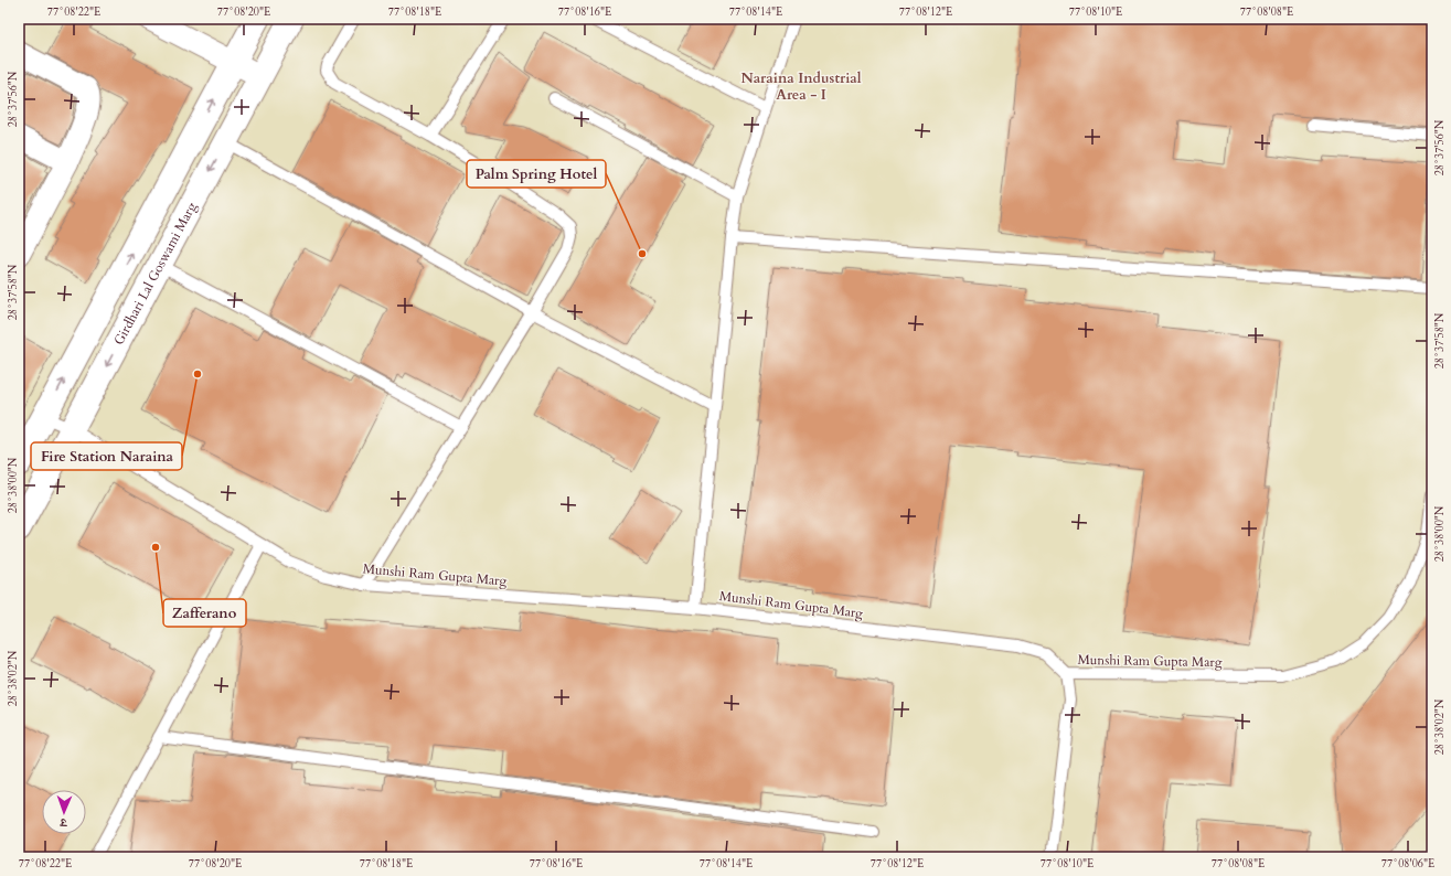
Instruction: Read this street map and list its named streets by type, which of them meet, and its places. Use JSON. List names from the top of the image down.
{
  "streets": {
    "main road": ["Girdhari Lal Goswami Marg"],
    "lane": ["Munshi Ram Gupta Marg"]
  },
  "crossings": [
    ["Girdhari Lal Goswami Marg", "Munshi Ram Gupta Marg"]
  ],
  "districts": ["Naraina Industrial Area - I"],
  "places": ["Palm Spring Hotel", "Fire Station Naraina", "Zafferano"],
  "north": "bottom",
  "coordinates": [
    "77°08'22\"E",
    "77°08'20\"E",
    "77°08'18\"E",
    "77°08'16\"E",
    "77°08'14\"E",
    "77°08'12\"E",
    "77°08'10\"E",
    "77°08'08\"E",
    "28°37'56\"N",
    "28°37'58\"N",
    "28°38'00\"N",
    "28°38'02\"N",
    "77°08'06\"E"
  ]
}
